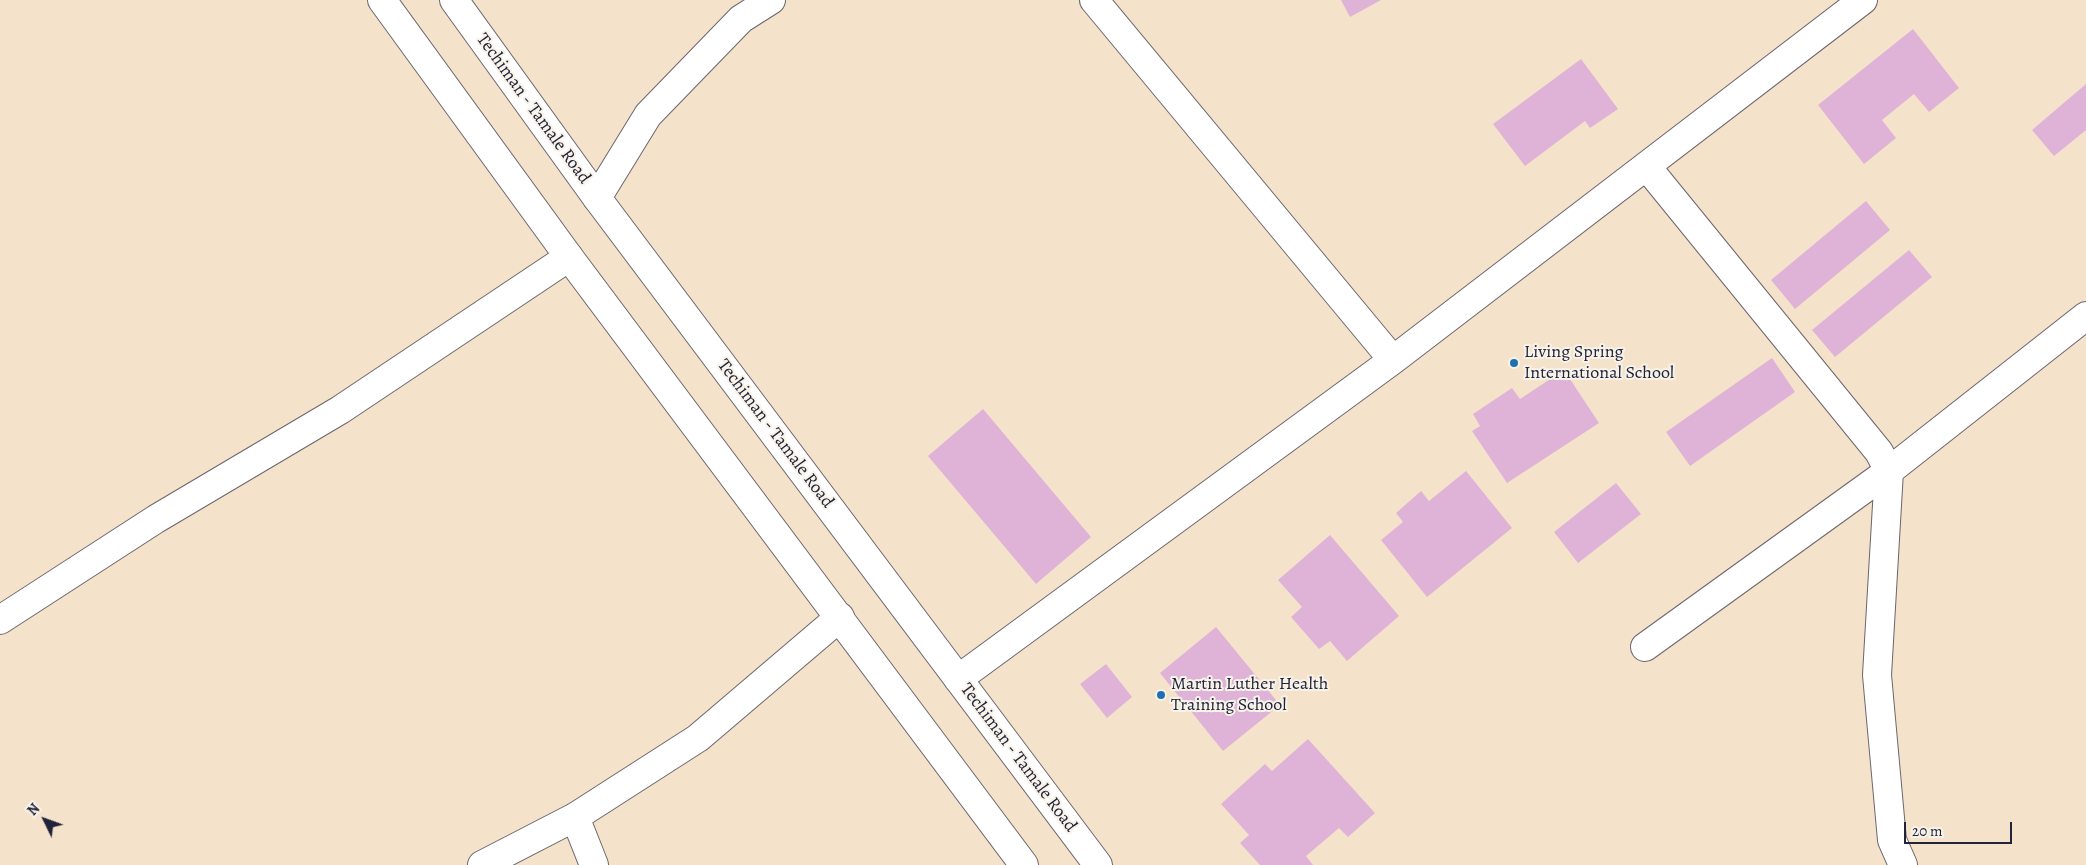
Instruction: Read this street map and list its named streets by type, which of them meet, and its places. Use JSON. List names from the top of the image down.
{
  "streets": {
    "main road": ["Techiman - Tamale Road"]
  },
  "places": ["Living Spring International School", "Martin Luther Health Training School"],
  "scale_bar": "20 m",
  "north": "top left"
}
